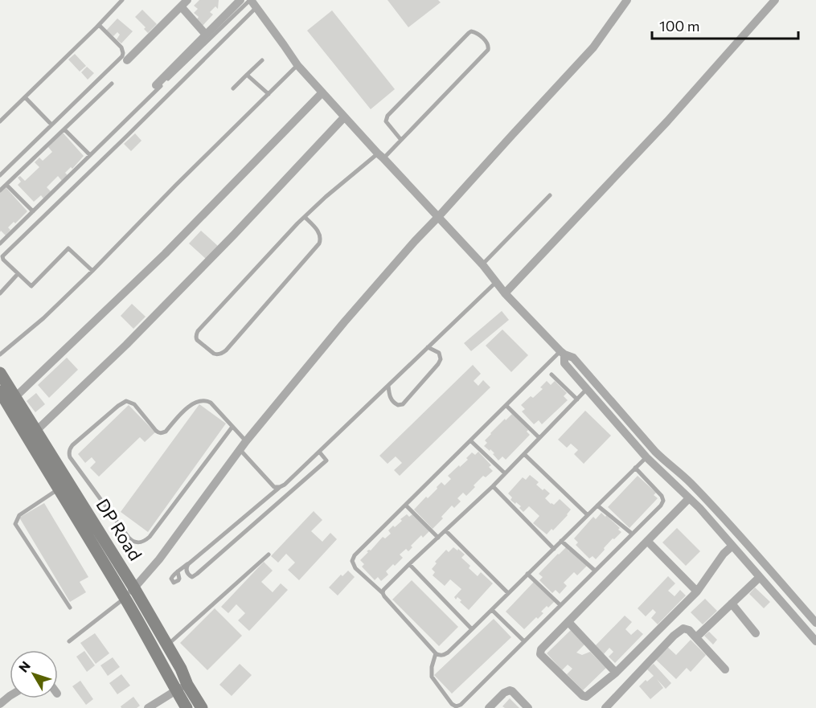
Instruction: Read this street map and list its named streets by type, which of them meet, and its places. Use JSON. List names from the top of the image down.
{
  "streets": {
    "street": ["DP Road"]
  },
  "scale_bar": "100 m",
  "north": "top left"
}
